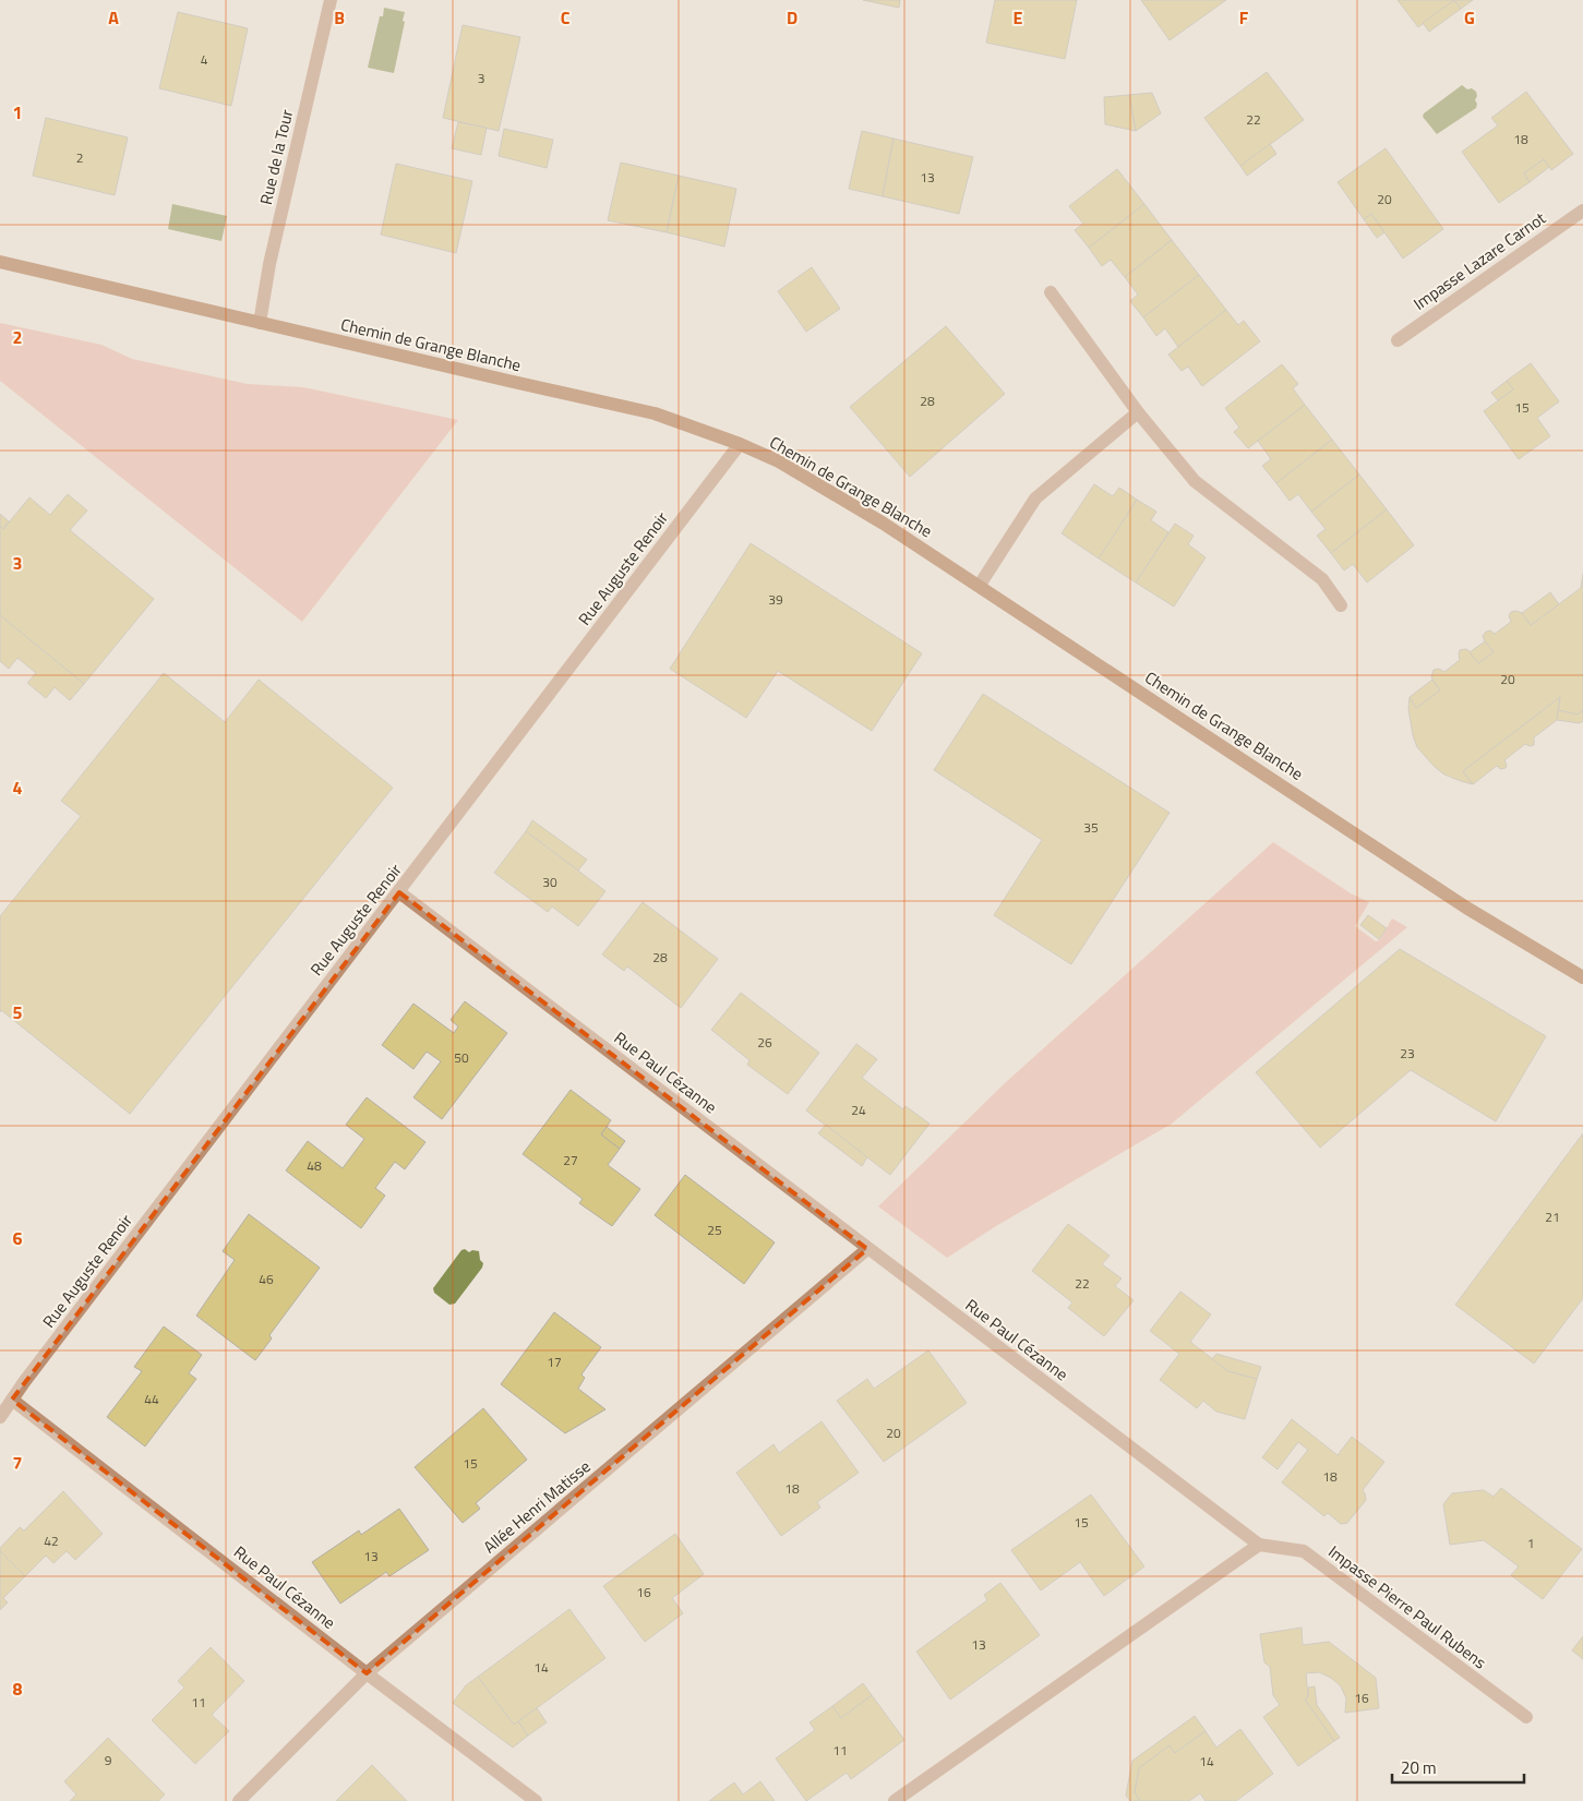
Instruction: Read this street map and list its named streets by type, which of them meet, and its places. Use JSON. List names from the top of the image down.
{
  "streets": {
    "street": [
      "Rue de la Tour",
      "Impasse Lazare Carnot",
      "Chemin de Grange Blanche",
      "Rue Auguste Renoir",
      "Rue Paul Cézanne",
      "Allée Henri Matisse",
      "Impasse Pierre Paul Rubens"
    ]
  },
  "crossings": [
    ["Rue de la Tour", "Chemin de Grange Blanche"],
    ["Chemin de Grange Blanche", "Rue Auguste Renoir"],
    ["Rue Auguste Renoir", "Rue Paul Cézanne"],
    ["Rue Paul Cézanne", "Allée Henri Matisse"],
    ["Rue Paul Cézanne", "Impasse Pierre Paul Rubens"]
  ],
  "house_numbers": [
    "4",
    "3",
    "22",
    "18",
    "2",
    "13",
    "20",
    "28",
    "15",
    "39",
    "20",
    "35",
    "30",
    "28",
    "26",
    "23",
    "50",
    "24",
    "27",
    "48",
    "21",
    "25",
    "46",
    "22",
    "17",
    "44",
    "20",
    "15",
    "18",
    "18",
    "15",
    "42",
    "1",
    "13",
    "16",
    "13",
    "14",
    "16",
    "11",
    "11",
    "9",
    "14"
  ],
  "scale_bar": "20 m",
  "grid": {
    "columns": [
      "A",
      "B",
      "C",
      "D",
      "E",
      "F",
      "G"
    ],
    "rows": [
      "1",
      "2",
      "3",
      "4",
      "5",
      "6",
      "7",
      "8"
    ]
  }
}
